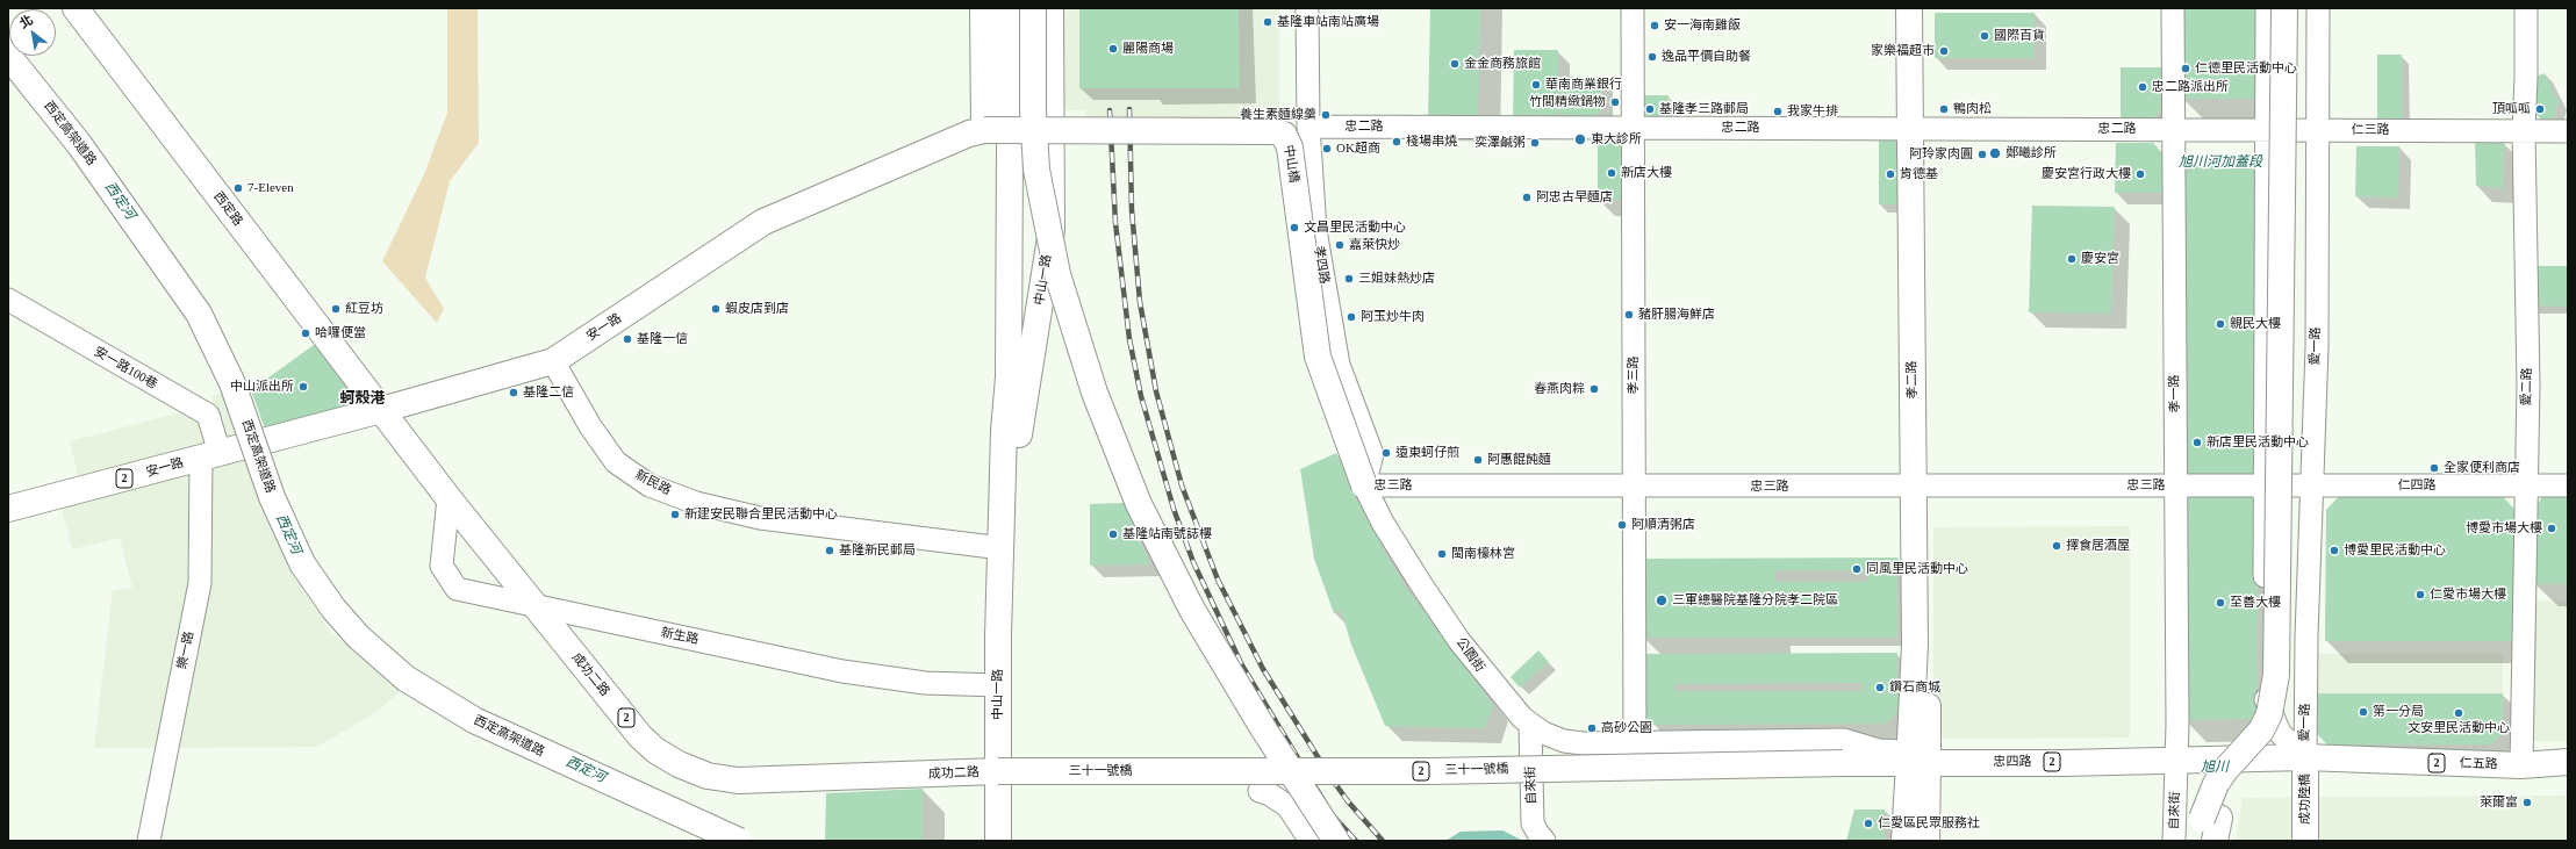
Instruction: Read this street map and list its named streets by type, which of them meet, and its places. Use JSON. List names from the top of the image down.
{
  "streets": {
    "main road": [
      "西定高架道路",
      "中山橋",
      "西定路",
      "中山一路",
      "安一路",
      "孝二路",
      "2",
      "成功二路",
      "忠四路",
      "仁五路",
      "三十一號橋",
      "成功陸橋"
    ],
    "street": [
      "忠二路",
      "仁三路",
      "孝四路",
      "愛一路",
      "安一路100巷",
      "孝三路",
      "愛二路",
      "孝一路",
      "新民路",
      "忠三路",
      "仁四路",
      "新生路",
      "樂一路",
      "公園街",
      "自來街"
    ]
  },
  "crossings": [
    ["忠二路", "仁三路"],
    ["忠二路", "孝四路"],
    ["忠二路", "孝三路"],
    ["忠二路", "孝二路"],
    ["忠二路", "孝一路"],
    ["仁三路", "愛一路"],
    ["仁三路", "愛二路"],
    ["仁三路", "孝一路"],
    ["中山橋", "孝四路"],
    ["中山橋", "安一路"],
    ["中山橋", "忠三路"],
    ["中山橋", "公園街"],
    ["西定路", "安一路"],
    ["西定路", "成功二路"],
    ["孝四路", "忠三路"],
    ["孝四路", "公園街"],
    ["中山一路", "新民路"],
    ["中山一路", "新生路"],
    ["中山一路", "成功二路"],
    ["中山一路", "三十一號橋"],
    ["安一路", "安一路100巷"],
    ["安一路", "新民路"],
    ["安一路", "樂一路"],
    ["安一路", "成功二路"],
    ["愛一路", "2"],
    ["愛一路", "忠三路"],
    ["愛一路", "仁四路"],
    ["愛一路", "仁五路"],
    ["愛一路", "成功陸橋"],
    ["安一路100巷", "樂一路"],
    ["孝三路", "忠三路"],
    ["孝三路", "公園街"],
    ["孝三路", "忠四路"],
    ["孝二路", "忠三路"],
    ["孝二路", "忠四路"],
    ["愛二路", "仁四路"],
    ["愛二路", "仁五路"],
    ["孝一路", "2"],
    ["孝一路", "忠三路"],
    ["孝一路", "忠四路"],
    ["孝一路", "自來街"],
    ["2", "忠四路"],
    ["2", "仁五路"],
    ["2", "自來街"],
    ["2", "成功陸橋"],
    ["忠三路", "仁四路"],
    ["忠三路", "公園街"],
    ["新生路", "成功二路"],
    ["公園街", "忠四路"],
    ["公園街", "自來街"],
    ["成功二路", "三十一號橋"],
    ["忠四路", "三十一號橋"],
    ["忠四路", "自來街"],
    ["仁五路", "成功陸橋"]
  ],
  "districts": ["蚵殼港"],
  "water": ["旭川河加蓋段", "西定河", "旭川"],
  "places": [
    "基隆車站南站廣場",
    "安一海南雞飯",
    "國際百貨",
    "麗陽商場",
    "家樂福超市",
    "逸品平價自助餐",
    "金金商務旅館",
    "仁德里民活動中心",
    "華南商業銀行",
    "忠二路派出所",
    "竹間精緻鍋物",
    "基隆孝三路郵局",
    "鴨肉松",
    "頂呱呱",
    "我家牛排",
    "養生素麵線羹",
    "東大診所",
    "棧場串燒",
    "奕澤鹹粥",
    "OK超商",
    "鄭曦診所",
    "阿玲家肉圓",
    "新店大樓",
    "肯德基",
    "慶安宮行政大樓",
    "7-Eleven",
    "阿忠古早麵店",
    "文昌里民活動中心",
    "嘉萊快炒",
    "慶安宮",
    "三姐妹熱炒店",
    "紅豆坊",
    "蝦皮店到店",
    "豬肝腸海鮮店",
    "阿玉炒牛肉",
    "親民大樓",
    "哈囉便當",
    "基隆一信",
    "中山派出所",
    "春燕肉粽",
    "基隆二信",
    "新店里民活動中心",
    "遠東蚵仔煎",
    "阿惠餛飩麵",
    "全家便利商店",
    "新建安民聯合里民活動中心",
    "阿順清粥店",
    "博愛市場大樓",
    "基隆站南號誌樓",
    "擇食居酒屋",
    "基隆新民郵局",
    "博愛里民活動中心",
    "閩南檺林宮",
    "同風里民活動中心",
    "仁愛市場大樓",
    "三軍總醫院基隆分院孝二院區",
    "至善大樓",
    "鑽石商城",
    "第一分局",
    "文安里民活動中心",
    "高砂公園",
    "萊爾富",
    "仁愛區民眾服務社"
  ],
  "north": "top left"
}
